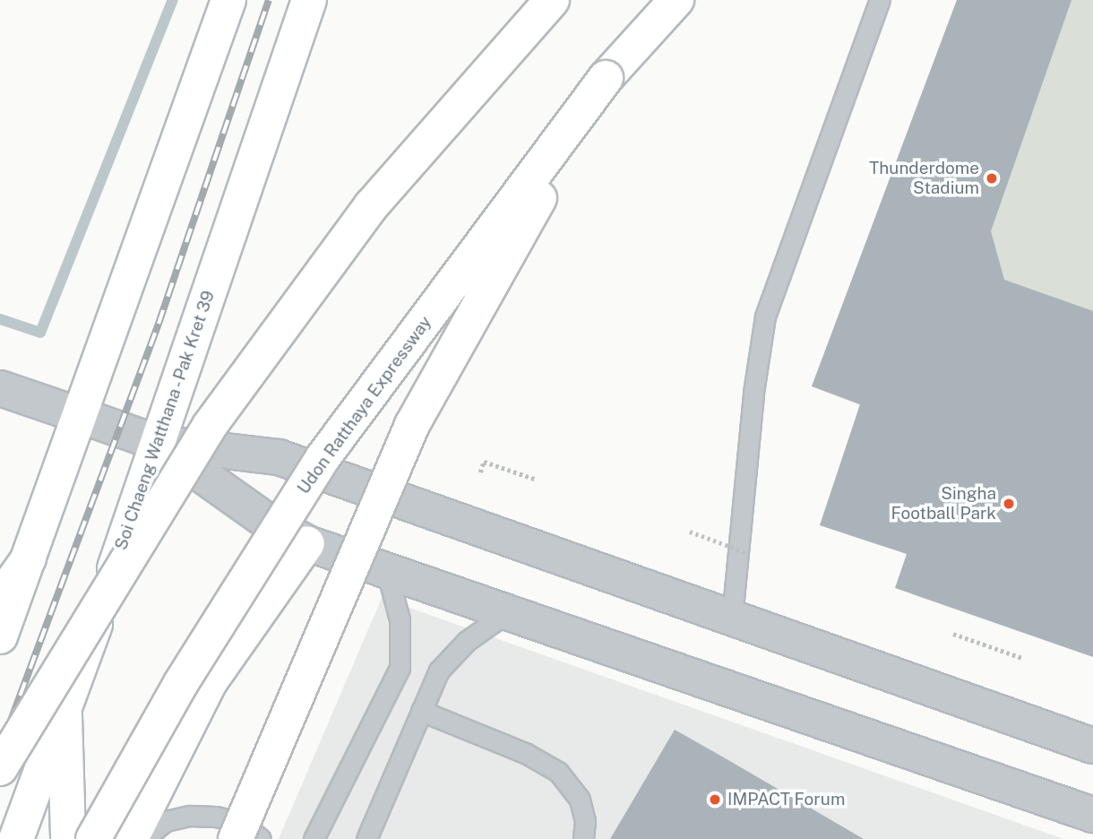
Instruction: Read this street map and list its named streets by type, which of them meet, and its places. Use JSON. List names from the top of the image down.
{
  "streets": {
    "main road": ["Udon Ratthaya Expressway", "Soi Chaeng Watthana - Pak Kret 39"]
  },
  "places": ["Thunderdome Stadium", "Singha Football Park", "IMPACT Forum"]
}
